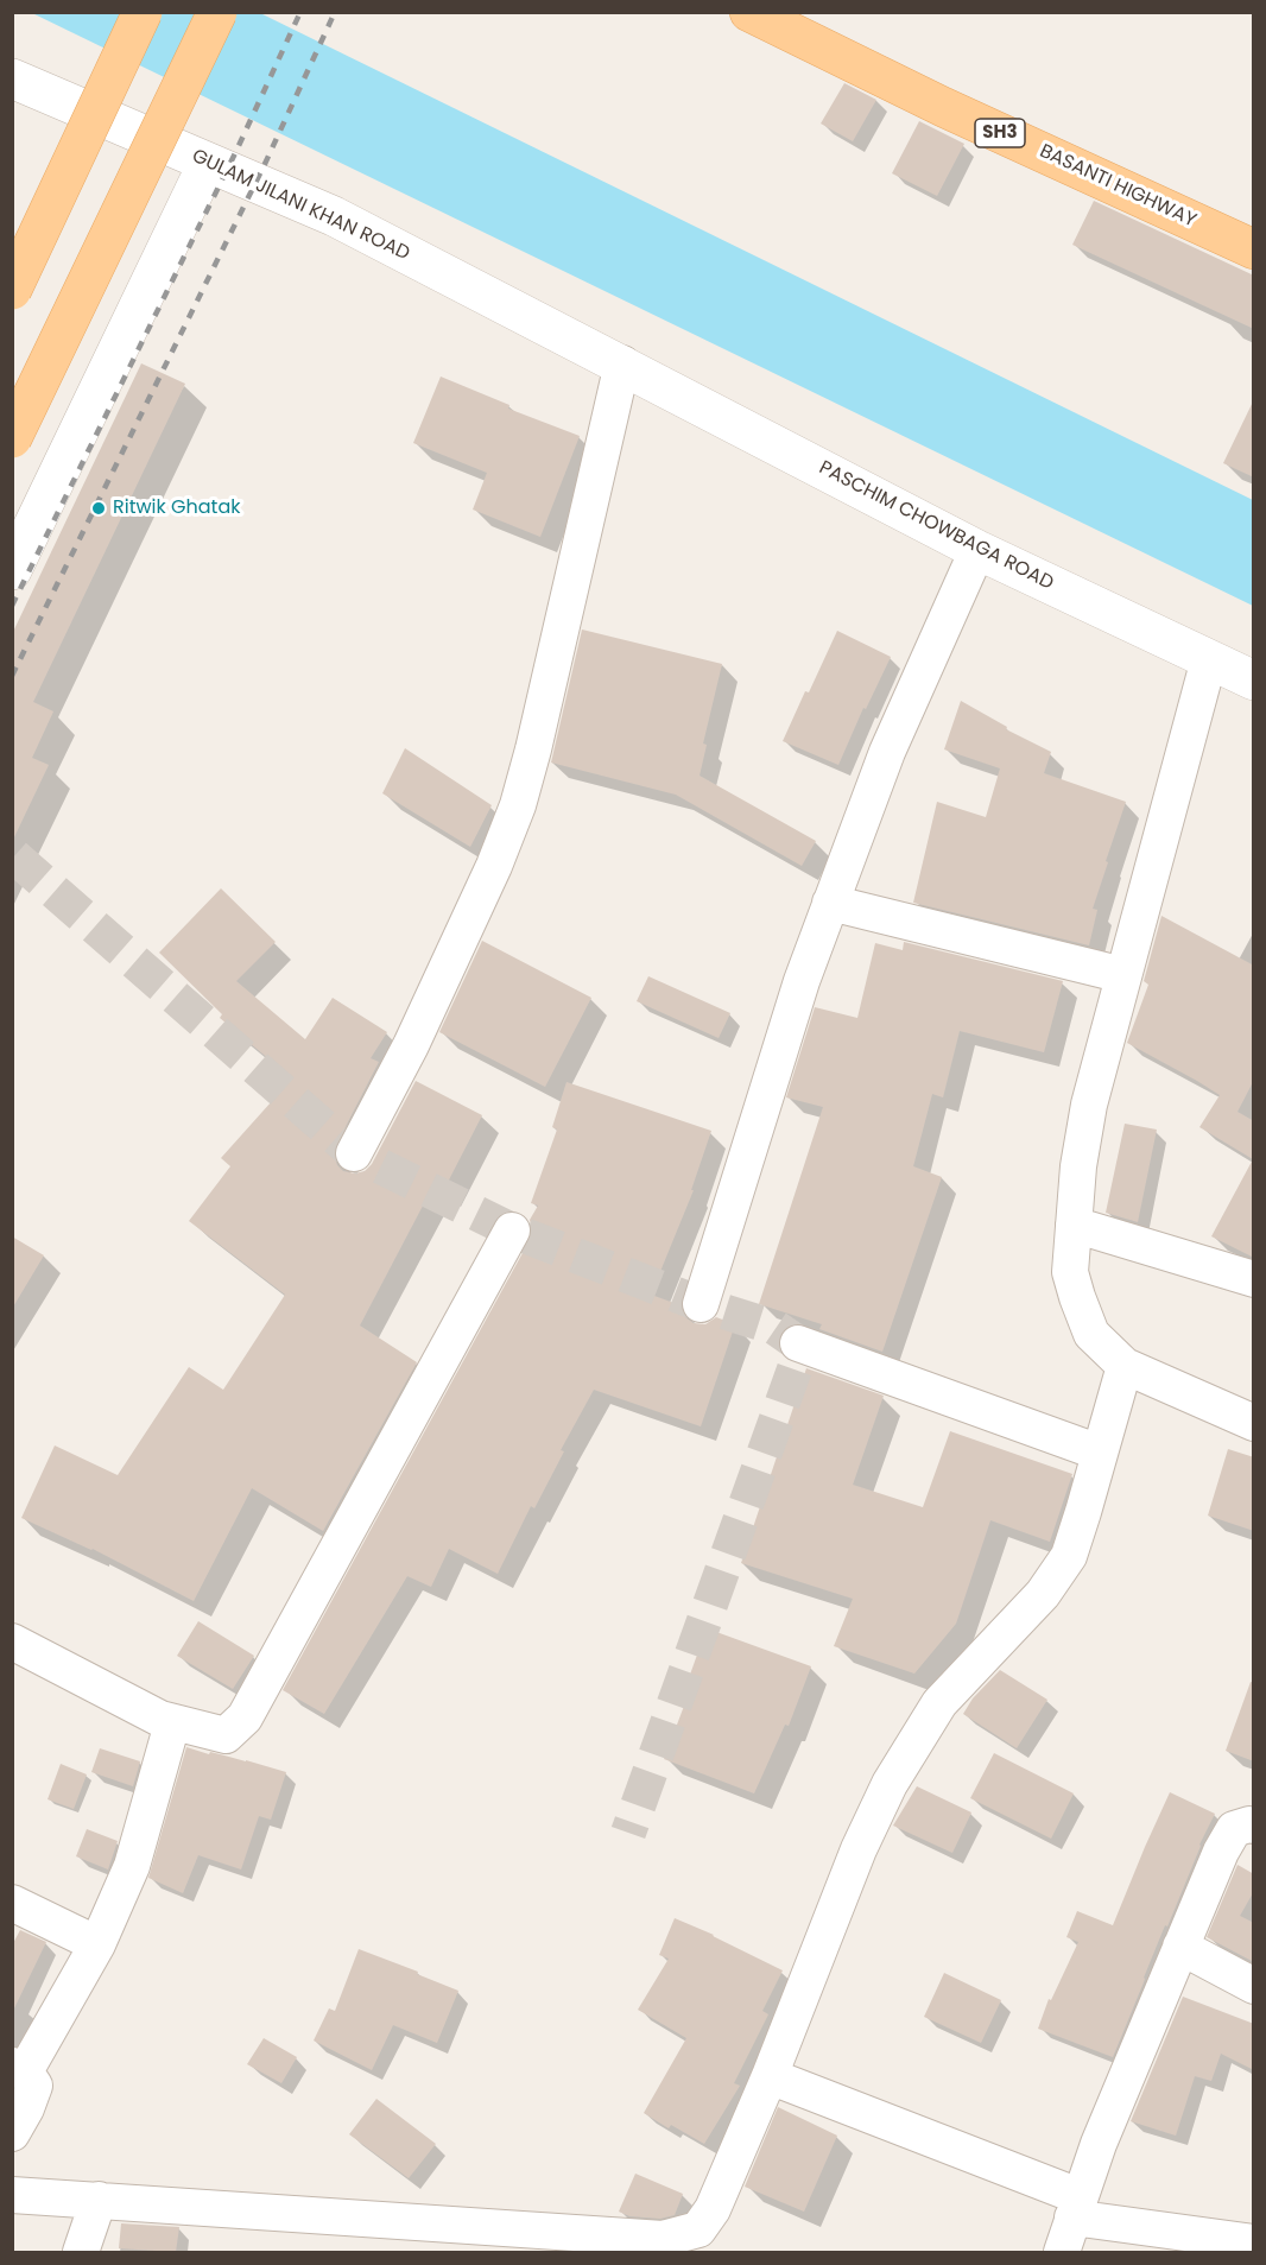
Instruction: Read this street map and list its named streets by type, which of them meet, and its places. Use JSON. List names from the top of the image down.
{
  "streets": {
    "main road": ["SH3", "BASANTI HIGHWAY"],
    "street": ["GULAM JILANI KHAN ROAD", "PASCHIM CHOWBAGA ROAD"]
  },
  "crossings": [
    ["GULAM JILANI KHAN ROAD", "PASCHIM CHOWBAGA ROAD"]
  ],
  "places": ["Ritwik Ghatak"]
}
